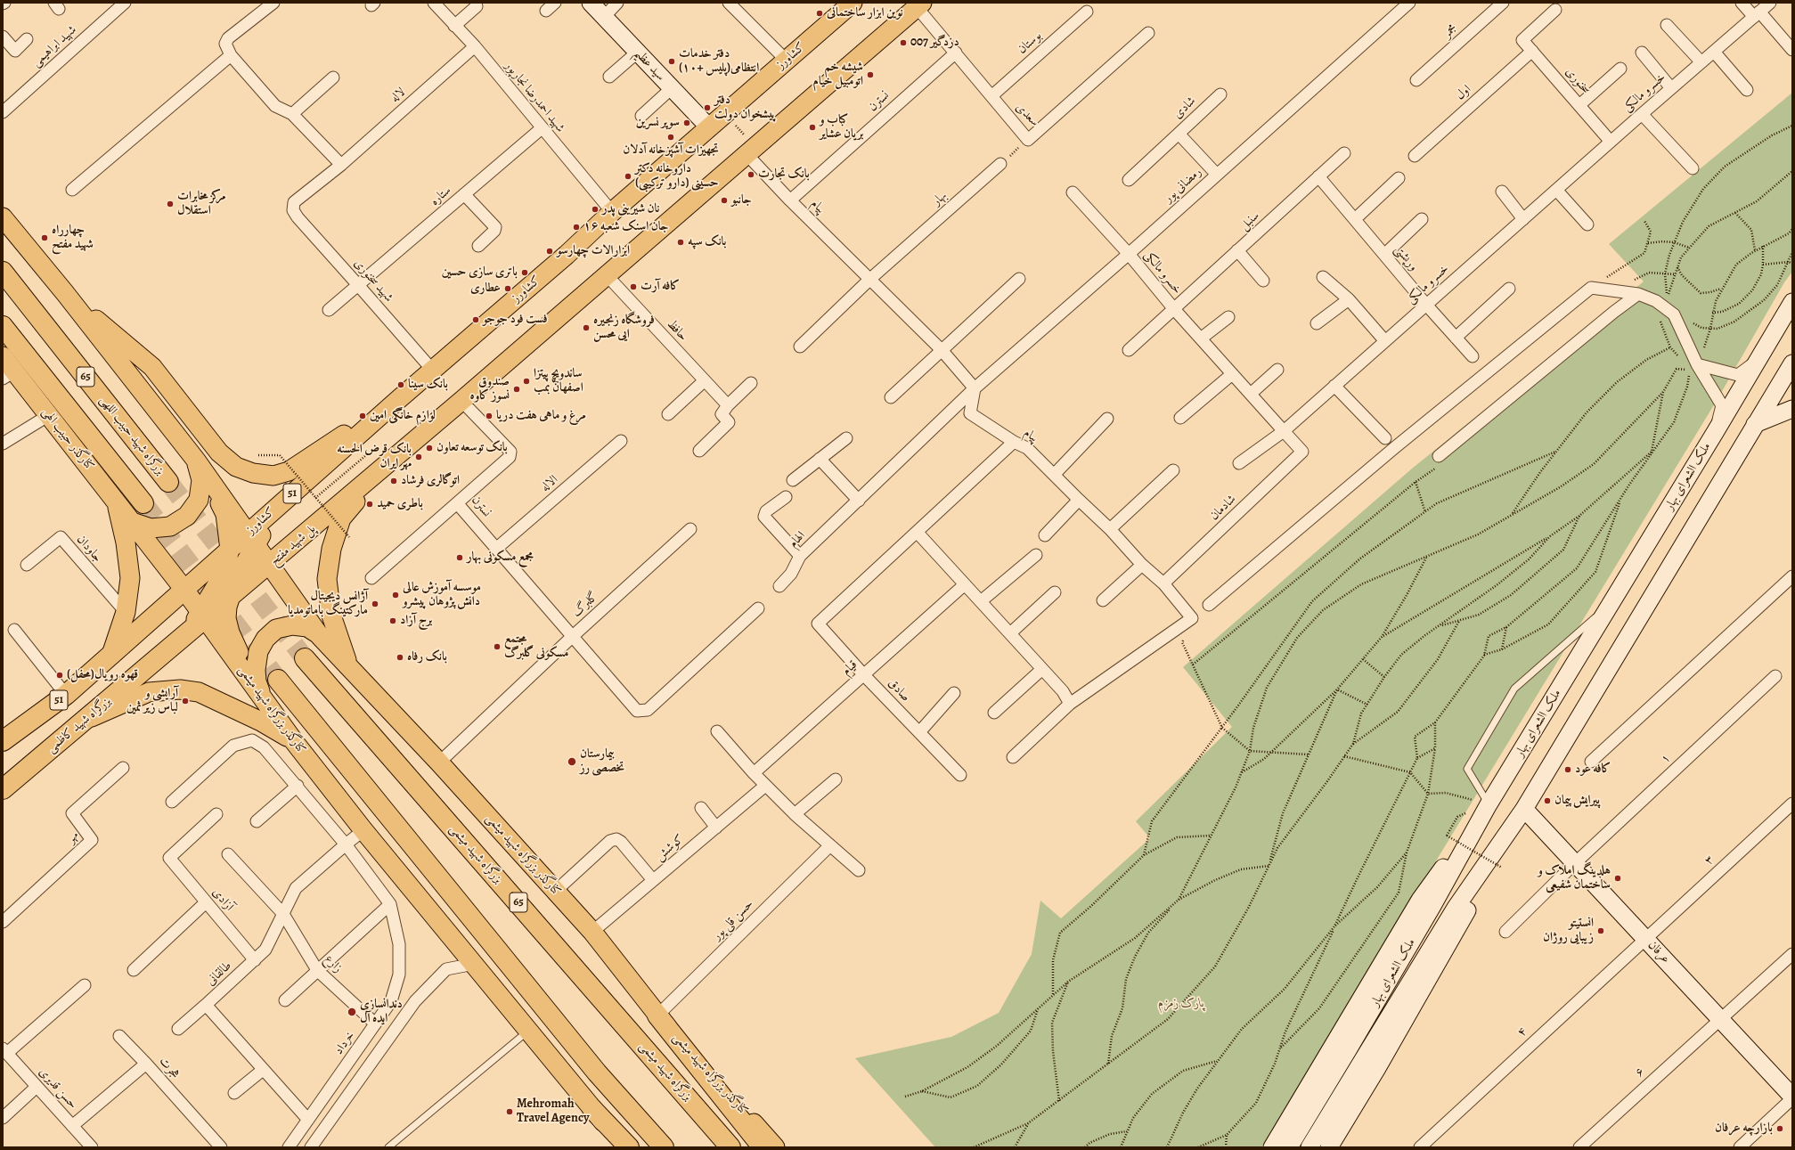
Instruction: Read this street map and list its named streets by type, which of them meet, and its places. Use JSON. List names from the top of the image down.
{
  "streets": {
    "highway": [
      "65",
      "بزرگراه شهید حبیب اللهی",
      "51",
      "بزرگراه شهید کاظمی",
      "بزرگراه شهید میثمی"
    ],
    "main road": [
      "کشاورز",
      "سید عظیم",
      "کنارگذر حبیب الهی",
      "ملک الشعرای بهار",
      "پل شهید مفتح",
      "کنارگذر بزرگراه شهید میثمی",
      "عرفان"
    ],
    "street": [
      "مجمر",
      "بوستان",
      "شهید ابراهیمی",
      "سخنوری",
      "اول",
      "خسرو مالکی",
      "لاله",
      "شهید احمدرضا نجارپور",
      "نسترن",
      "شادی",
      "سعدی",
      "رمضانی پور",
      "ستاره",
      "بهار",
      "پیام",
      "سنبل",
      "ورپشتی",
      "شهید سخنوری",
      "حافظ",
      "الاله",
      "شادمان",
      "الهام",
      "جاودان",
      "گلبرگ",
      "قیام",
      "صادق",
      "۱",
      "مهر",
      "کوشش",
      "۳",
      "آزادی",
      "حسن قلی پور",
      "زارع",
      "طالقانی",
      "۴",
      "خرداد",
      "هجرت",
      "۶",
      "حسن قدیری"
    ]
  },
  "crossings": [
    ["بوستان", "سعدی"],
    ["کشاورز", "سید عظیم"],
    ["کشاورز", "شهید احمدرضا نجارپور"],
    ["کشاورز", "شهید سخنوری"],
    ["کشاورز", "کنارگذر حبیب الهی"],
    ["کشاورز", "51"],
    ["کشاورز", "کنارگذر بزرگراه شهید میثمی"],
    ["سخنوری", "اول"],
    ["سخنوری", "خسرو مالکی"],
    ["خسرو مالکی", "رمضانی پور"],
    ["خسرو مالکی", "سنبل"],
    ["خسرو مالکی", "ورپشتی"],
    ["خسرو مالکی", "شادمان"],
    ["لاله", "شهید احمدرضا نجارپور"],
    ["لاله", "شهید سخنوری"],
    ["شهید احمدرضا نجارپور", "ستاره"],
    ["نسترن", "سعدی"],
    ["نسترن", "پیام"],
    ["نسترن", "الاله"],
    ["نسترن", "گلبرگ"],
    ["شادی", "رمضانی پور"],
    ["رمضانی پور", "پیام"],
    ["رمضانی پور", "الهام"],
    ["ستاره", "شهید سخنوری"],
    ["بهار", "پیام"],
    ["پیام", "شادمان"],
    ["پیام", "الهام"],
    ["سنبل", "ورپشتی"],
    ["کنارگذر حبیب الهی", "51"],
    ["کنارگذر حبیب الهی", "کنارگذر بزرگراه شهید میثمی"],
    ["ملک الشعرای بهار", "عرفان"],
    ["51", "کنارگذر بزرگراه شهید میثمی"],
    ["پل شهید مفتح", "کنارگذر بزرگراه شهید میثمی"],
    ["پل شهید مفتح", "بزرگراه شهید کاظمی"],
    ["گلبرگ", "کنارگذر بزرگراه شهید میثمی"],
    ["قیام", "صادق"],
    ["کنارگذر بزرگراه شهید میثمی", "بزرگراه شهید کاظمی"],
    ["کنارگذر بزرگراه شهید میثمی", "کوشش"],
    ["کنارگذر بزرگراه شهید میثمی", "حسن قلی پور"],
    ["۱", "عرفان"],
    ["۳", "عرفان"],
    ["۳", "۴"],
    ["آزادی", "طالقانی"],
    ["عرفان", "۴"],
    ["عرفان", "۶"],
    ["زارع", "طالقانی"],
    ["زارع", "خرداد"],
    ["طالقانی", "خرداد"],
    ["هجرت", "حسن قدیری"]
  ],
  "parks": ["پارک زمزم"],
  "places": [
    "نوین ابزار ساختمانی",
    "دزدگیر 007",
    "دفتر خدمات انتظامی(پلیس +۱۰)",
    "شیشه خم اتومبیل خیام",
    "دفتر پیشخوان دولت",
    "سوپر نسرین",
    "کباب و بریان عشایر",
    "تجهیزات آشپزخانه آدلان",
    "بانک تجارت",
    "داروخانه دکتر حسینی (دارو ترکیبی)",
    "جانبو",
    "مرکز مخابرات استقلال",
    "نان شیرینی پدر",
    "جان اسنک شعبه ۱۶",
    "چهارراه شهید مفتح",
    "بانک سپه",
    "ابزارالات چهارسو",
    "باتری سازی حسین",
    "کافه آرت",
    "عطاری",
    "فست فود جوجو",
    "فروشگاه زنجیره ایی محسن",
    "ساندویچ پیتزا اصفهان بمب",
    "بانک سینا",
    "صندوق نسوز کاوه",
    "لوازم خانگی امین",
    "مرغ و ماهی هفت دریا",
    "بانک توسعه تعاون",
    "بانک قرض الحسنه مهر ایران",
    "اتوگالری فرشاد",
    "باطری حمید",
    "مجمع مسکونی بهار",
    "موسسه آموزش عالی دانش پژوهان پیشرو",
    "آژانس دیجیتال مارکتینگ باماتومدیا",
    "برج آزاد",
    "مجتمع مسکونی گلبرگ",
    "بانک رفاه",
    "قهوه رویال(محفل)",
    "آرایشی و لباس زیر ثمین",
    "بیمارستان تخصصی رز",
    "کافه عود",
    "پیرایش پیمان",
    "هلدینگ املاک و ساختمان شفیعی",
    "انستیتو زیبایی روژان",
    "دندانسازی ایده آل",
    "Mehromah Travel Agency",
    "بازارچه‌ عرفان"
  ]
}
